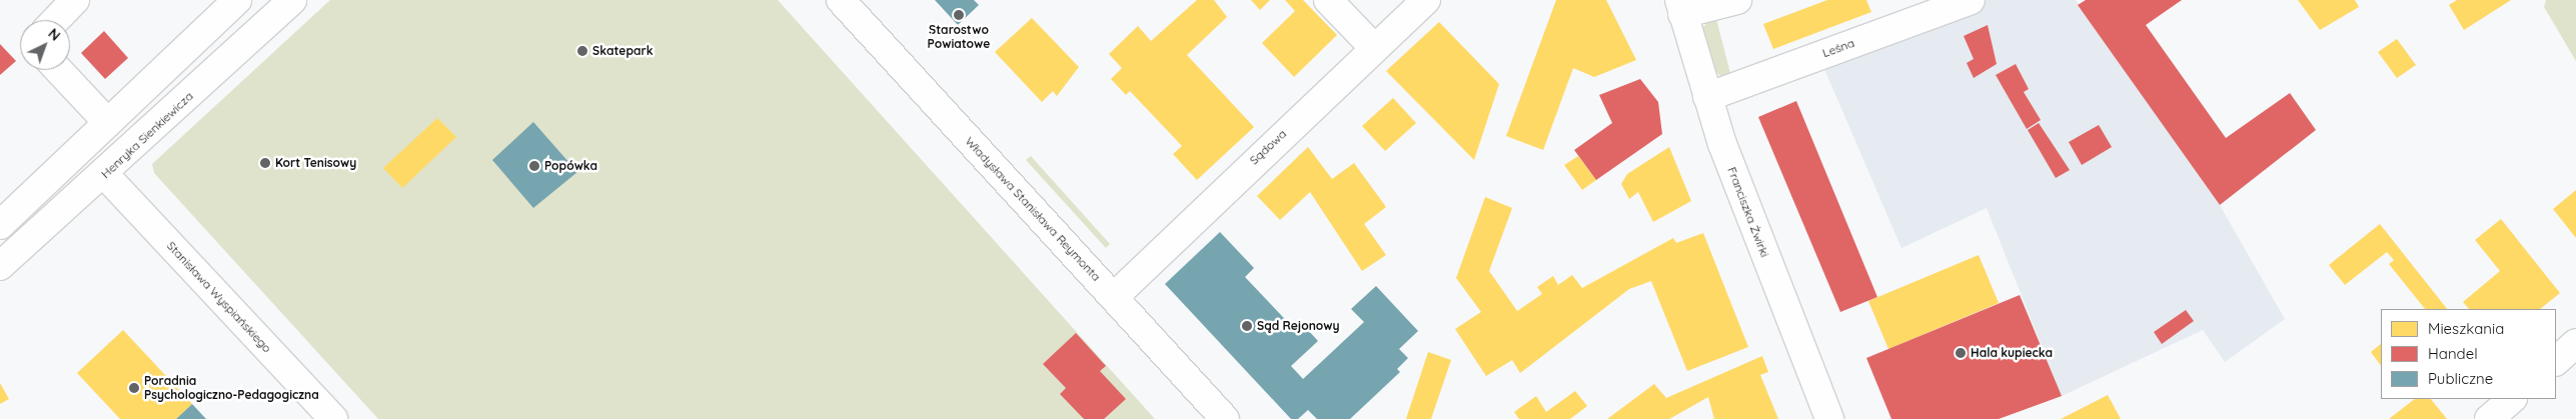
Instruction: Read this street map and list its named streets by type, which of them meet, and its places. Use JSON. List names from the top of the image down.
{
  "streets": {
    "street": [
      "Leśna",
      "Henryka Sienkiewicza",
      "Sądowa",
      "Władysława Stanisława Reymonta",
      "Franciszka Żwirki",
      "Stanisława Wyspiańskiego"
    ]
  },
  "crossings": [
    ["Leśna", "Franciszka Żwirki"],
    ["Henryka Sienkiewicza", "Stanisława Wyspiańskiego"],
    ["Sądowa", "Władysława Stanisława Reymonta"]
  ],
  "places": [
    "Starostwo Powiatowe",
    "Skatepark",
    "Kort Tenisowy",
    "Popówka",
    "Sąd Rejonowy",
    "Hala kupiecka",
    "Poradnia Psychologiczno-Pedagogiczna"
  ],
  "legend": ["Mieszkania", "Handel", "Publiczne"],
  "north": "top right"
}
